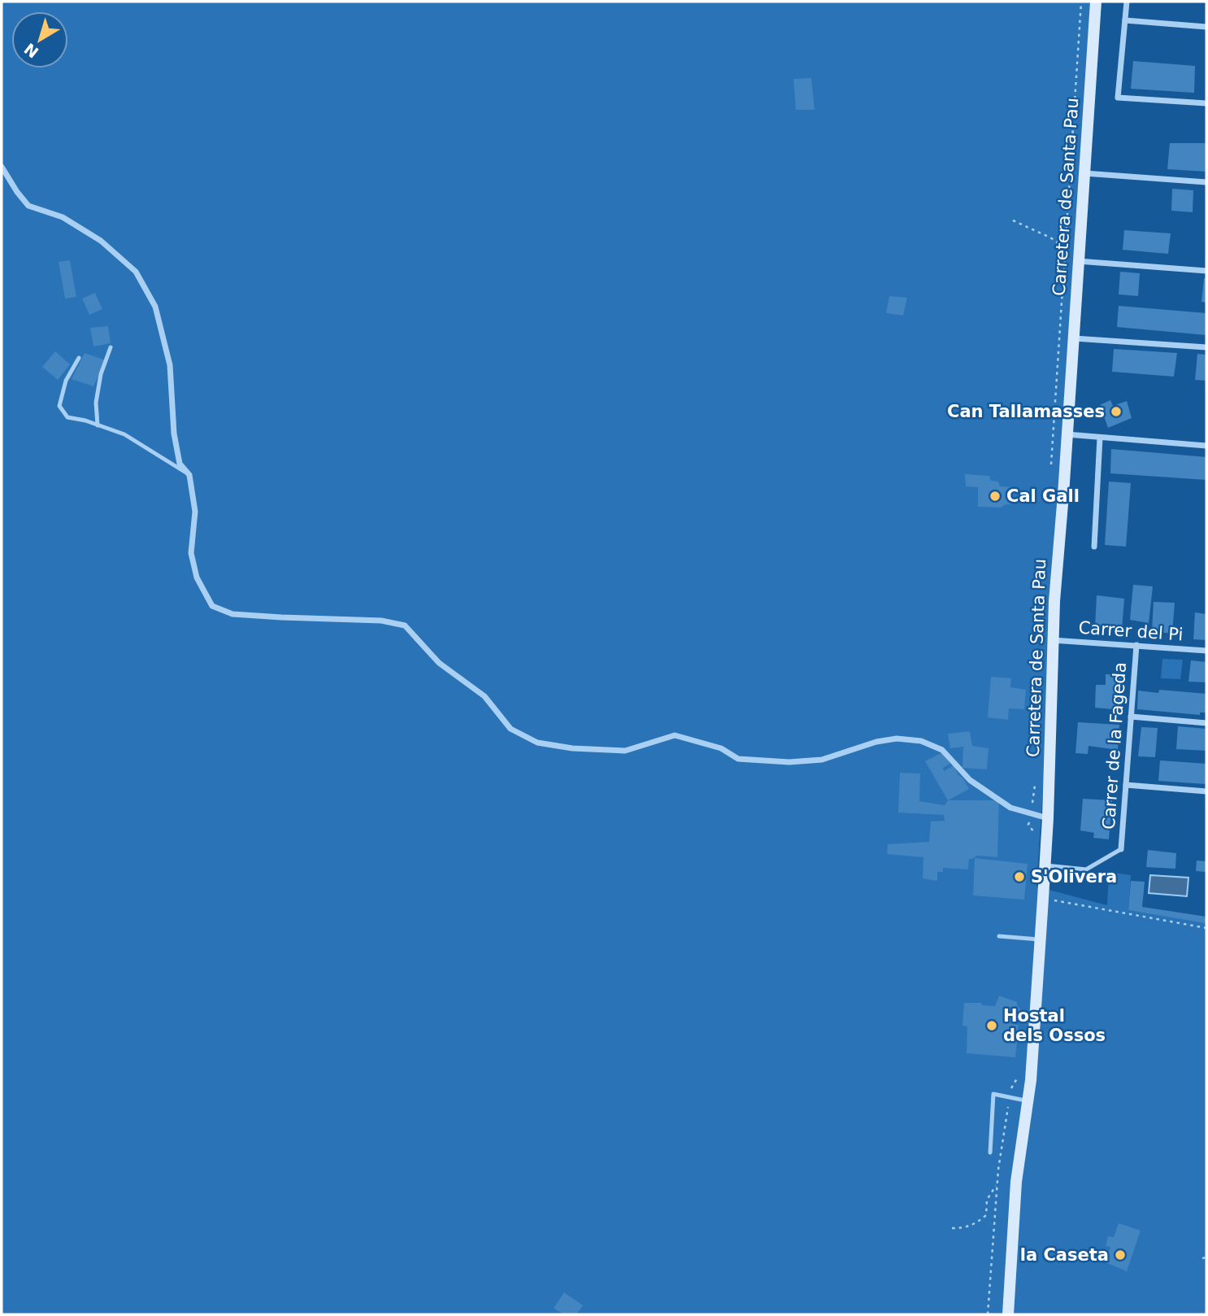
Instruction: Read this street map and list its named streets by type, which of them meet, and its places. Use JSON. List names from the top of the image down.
{
  "streets": {
    "main road": ["Carretera de Santa Pau"],
    "street": ["Carrer del Pi", "Carrer de la Fageda"]
  },
  "crossings": [
    ["Carretera de Santa Pau", "Carrer del Pi"],
    ["Carrer del Pi", "Carrer de la Fageda"]
  ],
  "places": [
    "Can Tallamasses",
    "Cal Gall",
    "S'Olivera",
    "Hostal dels Ossos",
    "la Caseta"
  ],
  "north": "bottom left"
}
